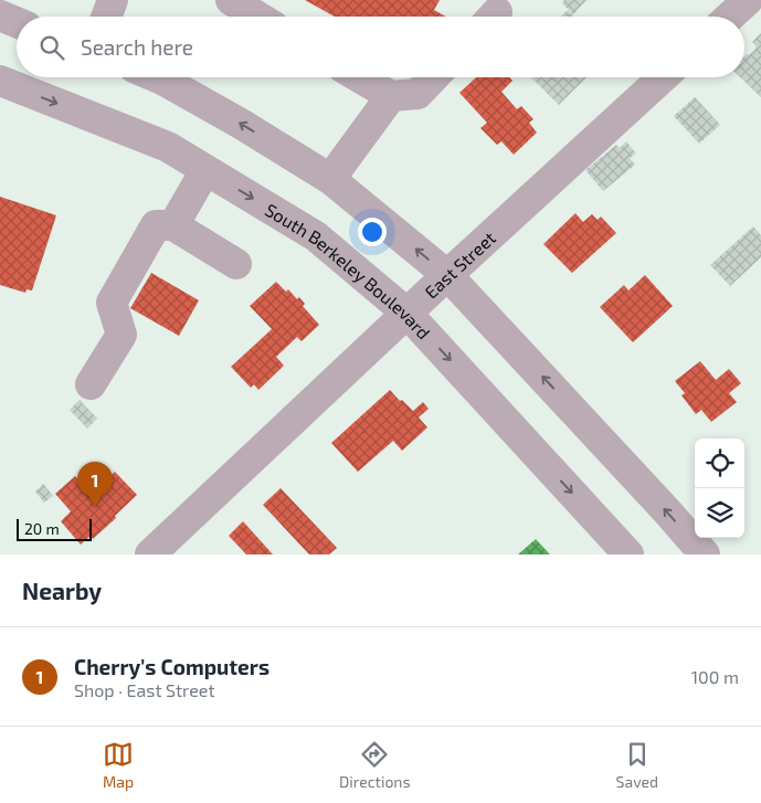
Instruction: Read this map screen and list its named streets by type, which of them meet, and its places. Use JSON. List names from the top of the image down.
{
  "streets": {
    "street": ["East Street", "South Berkeley Boulevard"]
  },
  "crossings": [
    ["East Street", "South Berkeley Boulevard"]
  ],
  "scale_bar": "20 m",
  "page": {
    "search": "Search here",
    "pins": "1",
    "scale": "20 m",
    "heading": "Nearby",
    "list": [
      {
        "mark": "1",
        "name": "Cherry's Computers",
        "note": "Shop · East Street",
        "value": "100 m"
      }
    ],
    "nav": ["Map", "Directions", "Saved"]
  }
}
